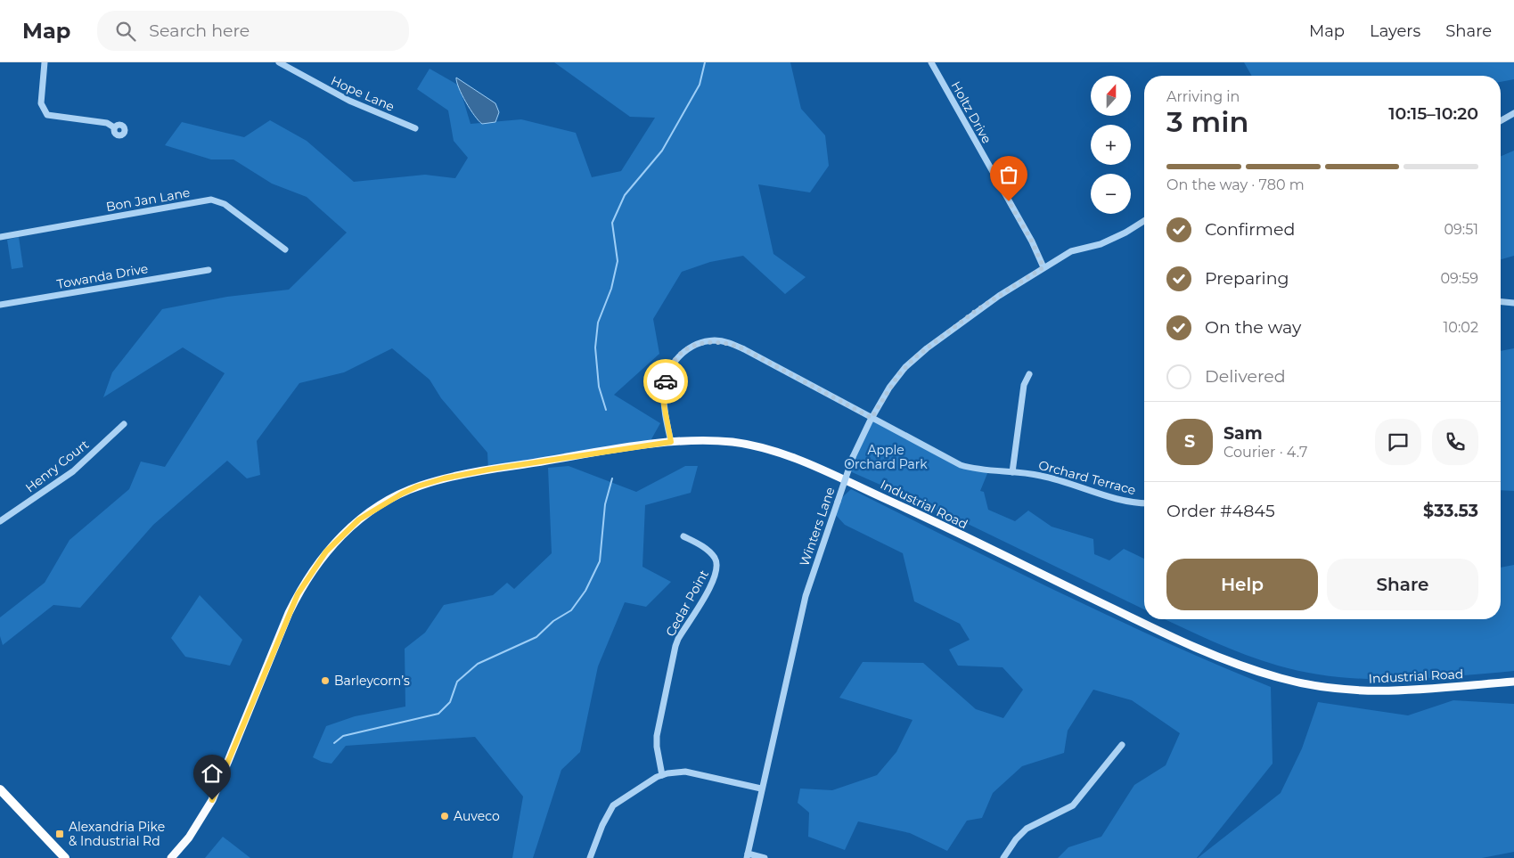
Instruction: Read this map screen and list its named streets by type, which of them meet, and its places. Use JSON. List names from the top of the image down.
{
  "streets": {
    "main road": ["Industrial Road"],
    "street": [
      "Hope Lane",
      "Holtz Drive",
      "Bon Jan Lane",
      "Towanda Drive",
      "Henry Court",
      "Orchard Terrace",
      "Winters Lane",
      "Cedar Point"
    ]
  },
  "crossings": [
    ["Holtz Drive", "Winters Lane"],
    ["Orchard Terrace", "Industrial Road"],
    ["Orchard Terrace", "Winters Lane"]
  ],
  "parks": ["Apple Orchard Park"],
  "places": {
    "other": ["Barleycorn’s", "Auveco"],
    "transit": ["Alexandria Pike & Industrial Rd"]
  },
  "north": "top",
  "page": {
    "header": "Map",
    "search": "Search here",
    "nav": ["Map", "Layers", "Share"],
    "map_buttons": ["+", "−"],
    "heading": ["3 min", "Arriving in", "10:15–10:20"],
    "panel": [
      "Sam",
      "Courier · 4.7",
      "Order #4845",
      "$33.53"
    ],
    "bar": "On the way · 780 m",
    "list": [
      ["Confirmed", "09:51"],
      ["Preparing", "09:59"],
      ["On the way", "10:02"],
      "Delivered"
    ],
    "round": "S",
    "buttons": ["Help", "Share"]
  }
}
